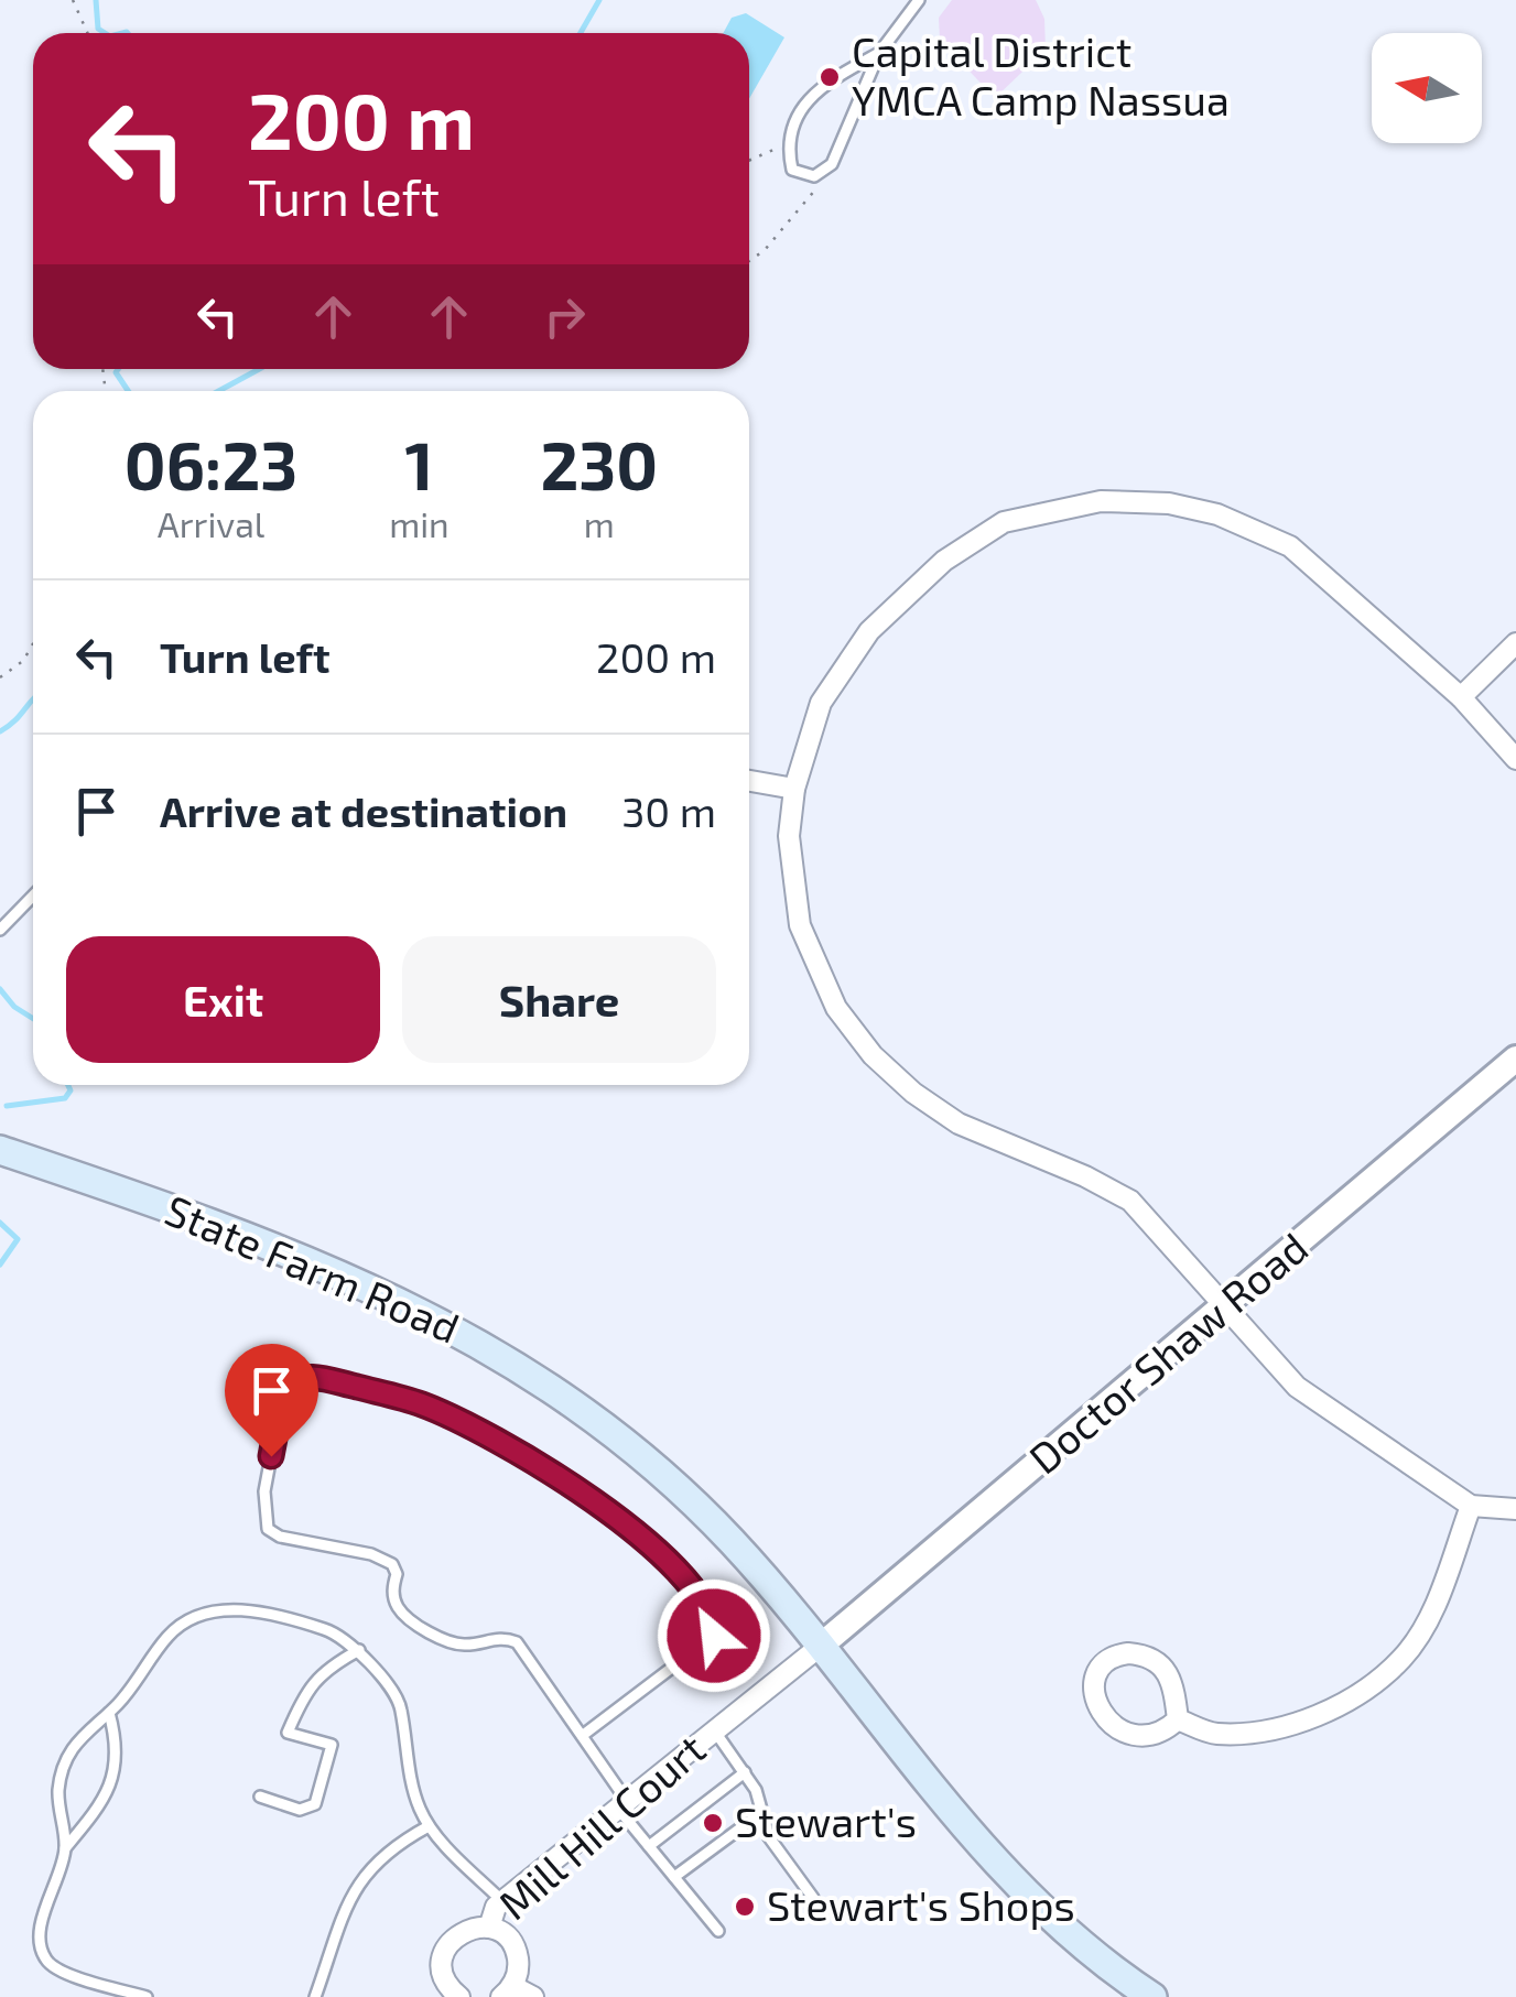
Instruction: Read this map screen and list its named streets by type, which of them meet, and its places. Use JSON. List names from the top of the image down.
{
  "streets": {
    "main road": ["State Farm Road"],
    "street": ["Doctor Shaw Road", "Mill Hill Court"]
  },
  "crossings": [
    ["State Farm Road", "Doctor Shaw Road"],
    ["State Farm Road", "Mill Hill Court"],
    ["Doctor Shaw Road", "Mill Hill Court"]
  ],
  "places": ["Capital District YMCA Camp Nassua", "Stewart's", "Stewart's Shops"],
  "north": "left",
  "page": {
    "turn": ["200 m", "Turn left"],
    "eta": [
      "06:23",
      "Arrival",
      "1",
      "min",
      "230",
      "m"
    ],
    "list": [
      {
        "name": "Turn left",
        "value": "200 m"
      },
      {
        "name": "Arrive at destination",
        "value": "30 m"
      }
    ],
    "buttons": ["Exit", "Share"]
  }
}
